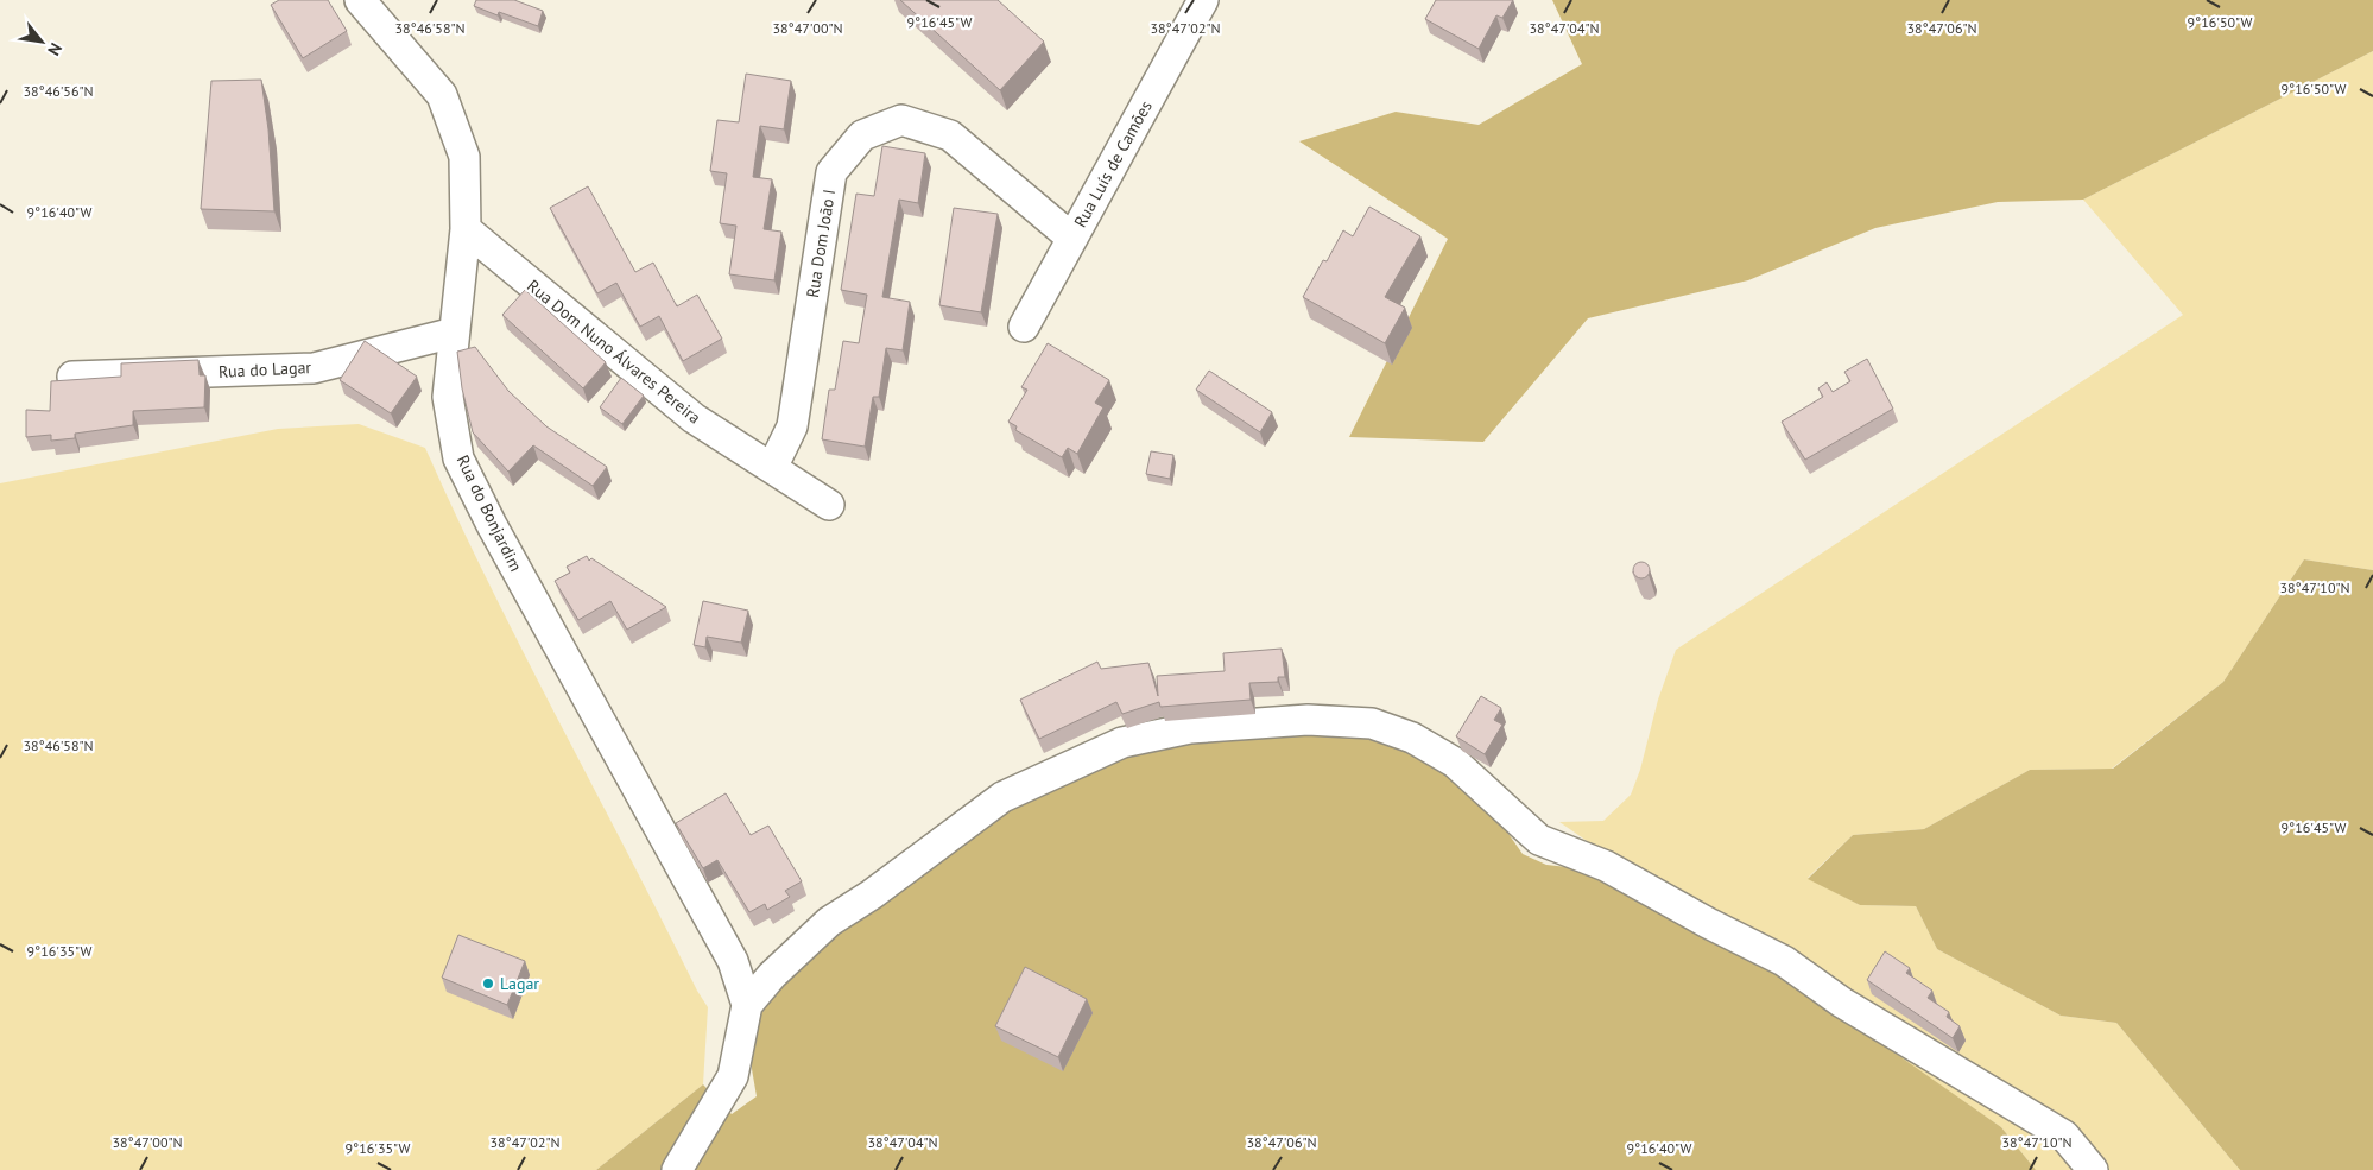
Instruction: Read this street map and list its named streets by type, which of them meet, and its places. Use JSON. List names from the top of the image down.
{
  "streets": {
    "street": [
      "Rua Luís de Camões",
      "Rua Dom João I",
      "Rua Dom Nuno Álvares Pereira",
      "Rua do Lagar",
      "Rua do Bonjardim"
    ]
  },
  "crossings": [
    ["Rua Luís de Camões", "Rua Dom João I"],
    ["Rua Dom João I", "Rua Dom Nuno Álvares Pereira"],
    ["Rua Dom Nuno Álvares Pereira", "Rua do Bonjardim"],
    ["Rua do Lagar", "Rua do Bonjardim"]
  ],
  "places": ["Lagar"],
  "north": "bottom right",
  "coordinates": [
    "9°16'45\"W",
    "9°16'50\"W",
    "38°46'58\"N",
    "38°47'00\"N",
    "38°47'02\"N",
    "38°47'04\"N",
    "38°47'06\"N",
    "38°46'56\"N",
    "9°16'40\"W",
    "38°47'10\"N",
    "9°16'35\"W"
  ]
}
